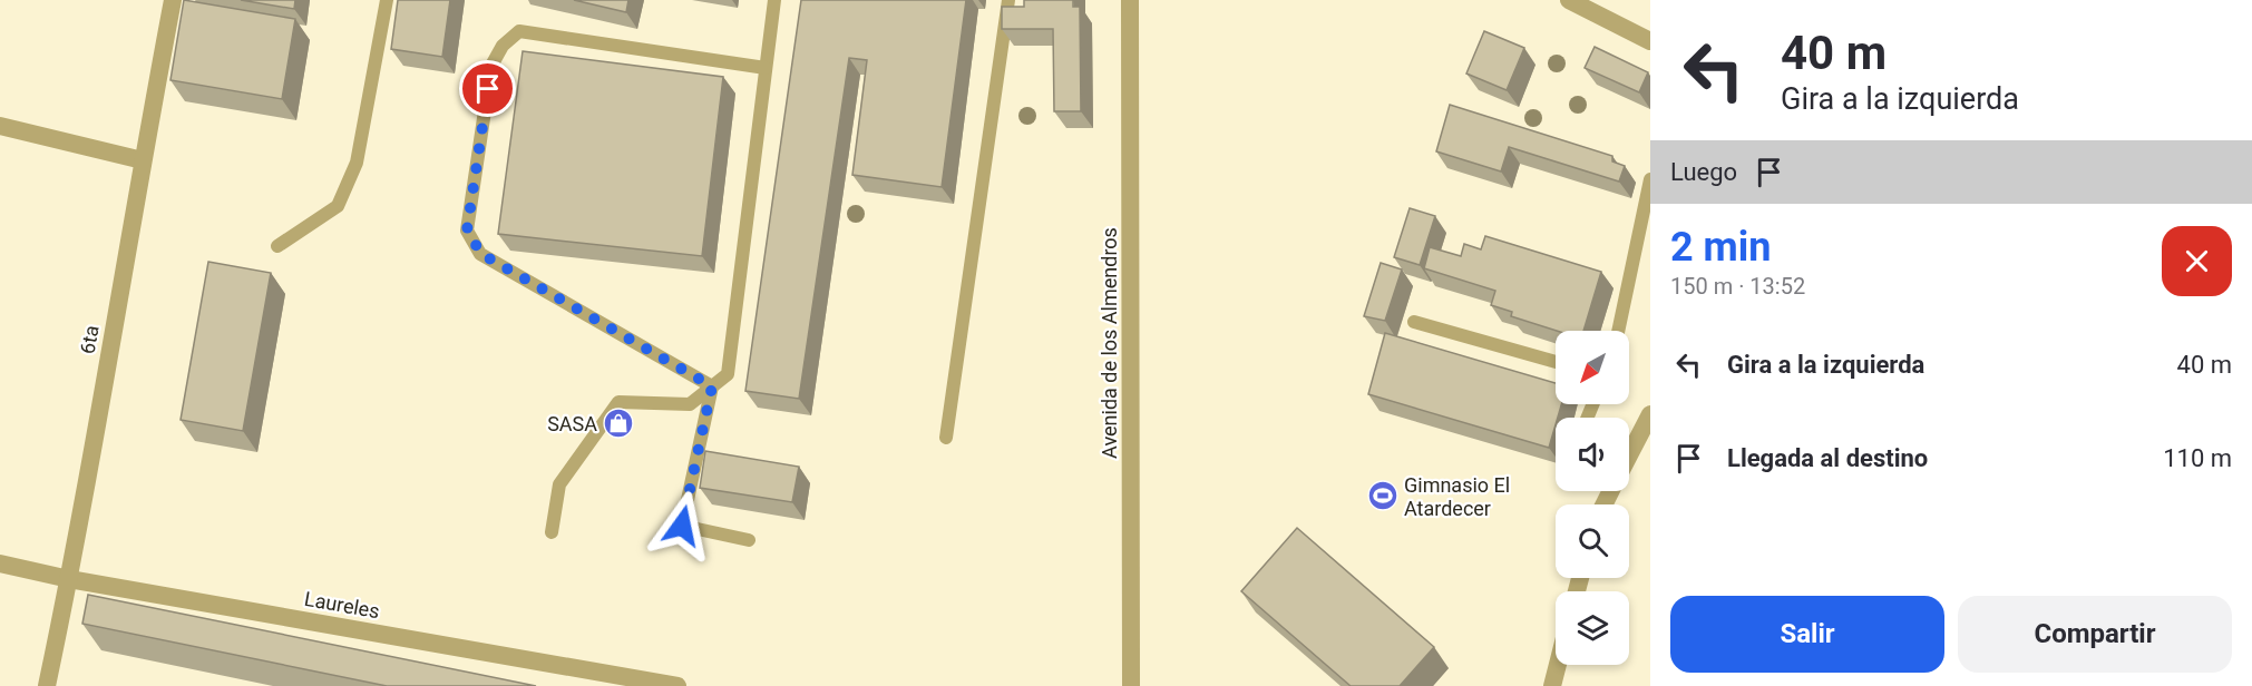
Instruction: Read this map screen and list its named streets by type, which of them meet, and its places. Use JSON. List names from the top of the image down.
{
  "streets": {
    "street": ["6ta", "Avenida de los Almendros", "Laureles"]
  },
  "crossings": [
    ["6ta", "Laureles"]
  ],
  "places": {
    "shop": ["SASA"],
    "sports": ["Gimnasio El Atardecer"]
  },
  "north": "bottom left",
  "page": {
    "turn": ["40 m", "Gira a la izquierda"],
    "then": "Luego",
    "heading": ["2 min", "150 m · 13:52"],
    "list": [
      {
        "name": "Gira a la izquierda",
        "value": "40 m"
      },
      {
        "name": "Llegada al destino",
        "value": "110 m"
      }
    ],
    "buttons": ["Salir", "Compartir"]
  }
}
